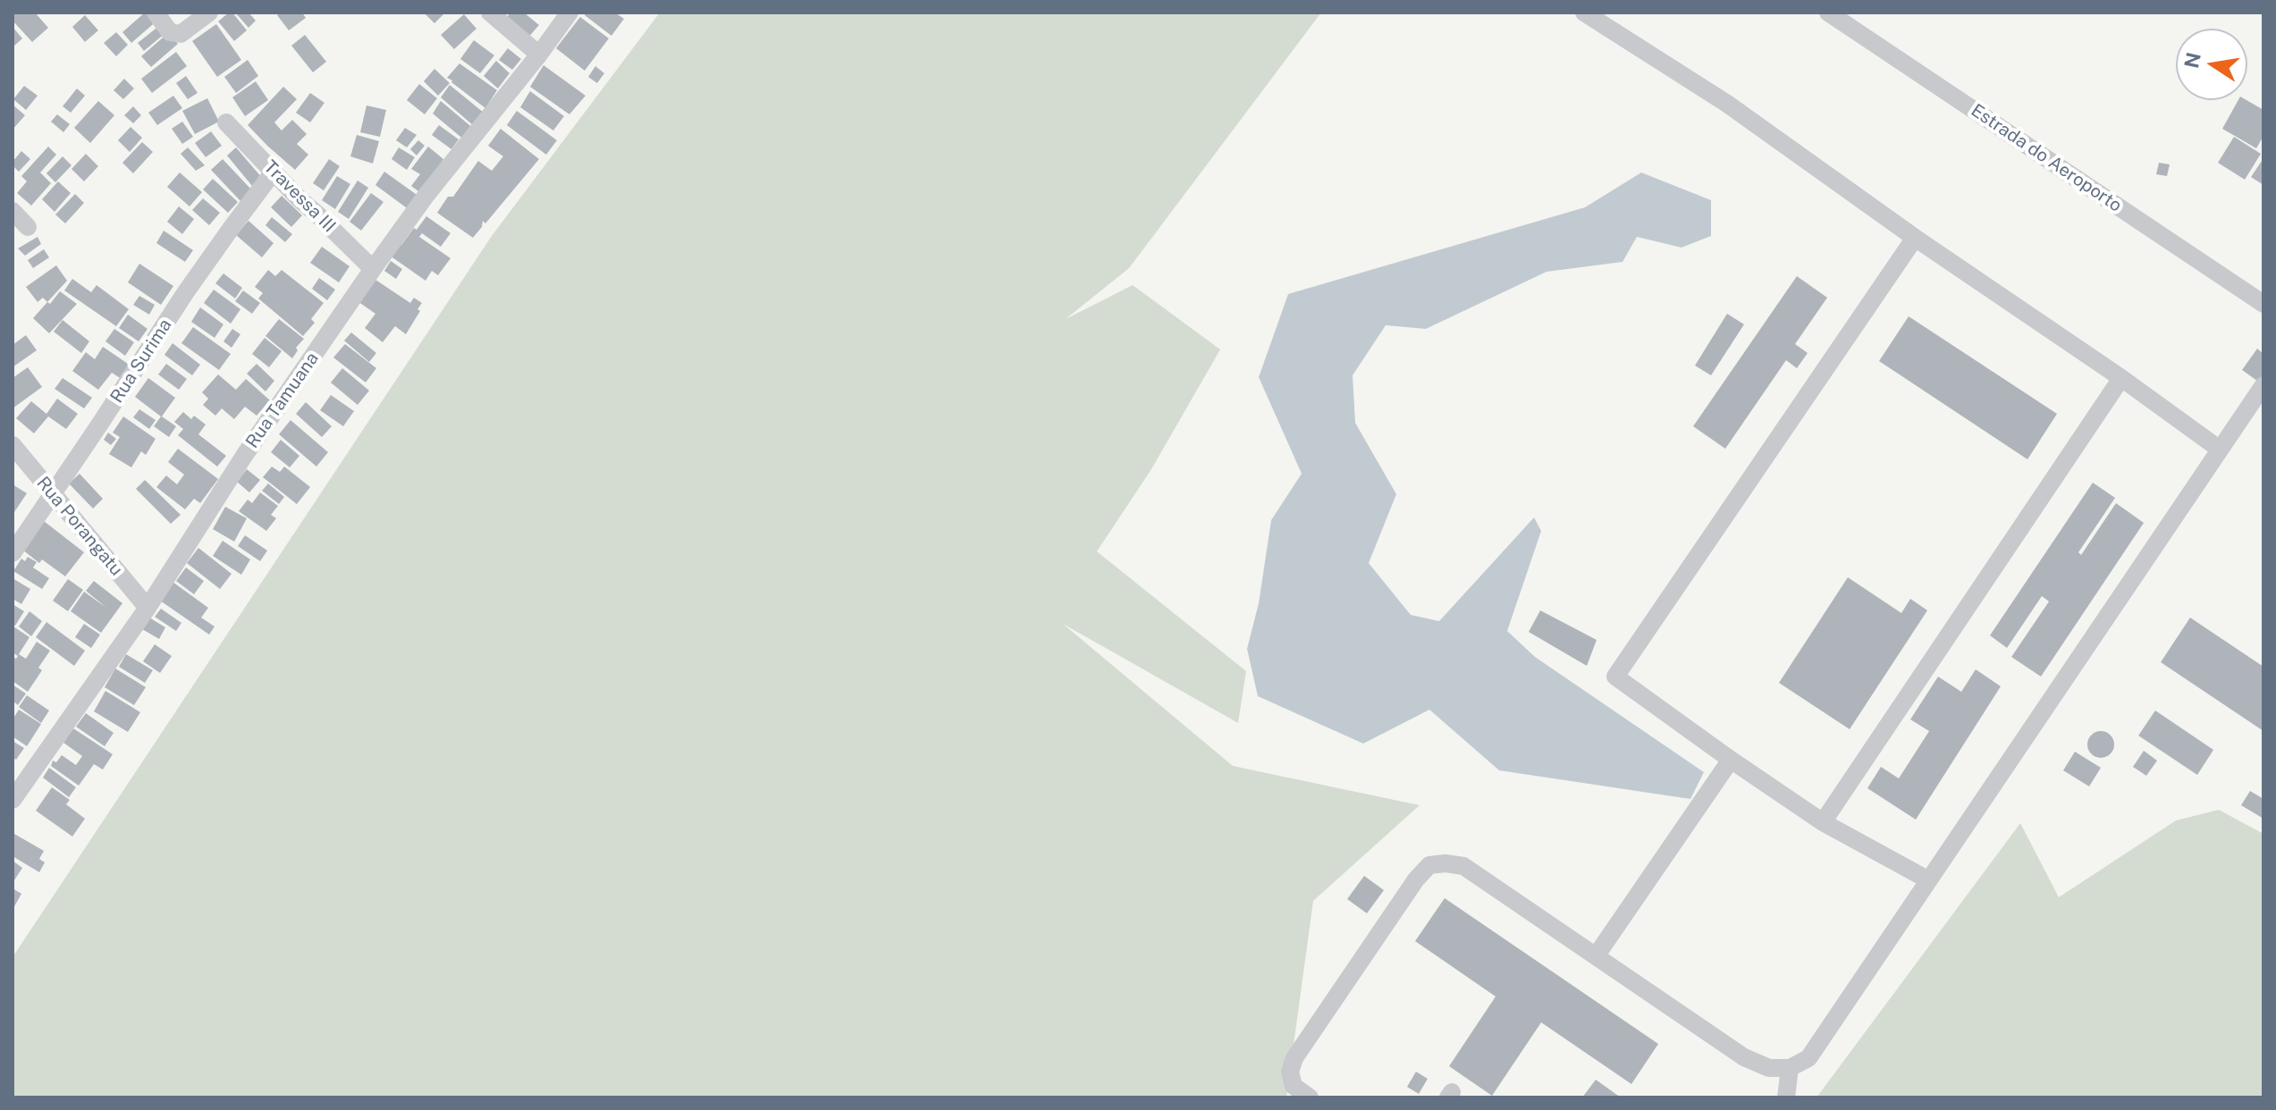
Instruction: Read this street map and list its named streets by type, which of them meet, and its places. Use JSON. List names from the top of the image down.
{
  "streets": {
    "street": [
      "Estrada do Aeroporto",
      "Travessa III",
      "Rua Surima",
      "Rua Tamuana",
      "Rua Porangatu"
    ]
  },
  "crossings": [
    ["Travessa III", "Rua Surima"],
    ["Travessa III", "Rua Tamuana"],
    ["Rua Surima", "Rua Porangatu"],
    ["Rua Tamuana", "Rua Porangatu"]
  ],
  "north": "left"
}
